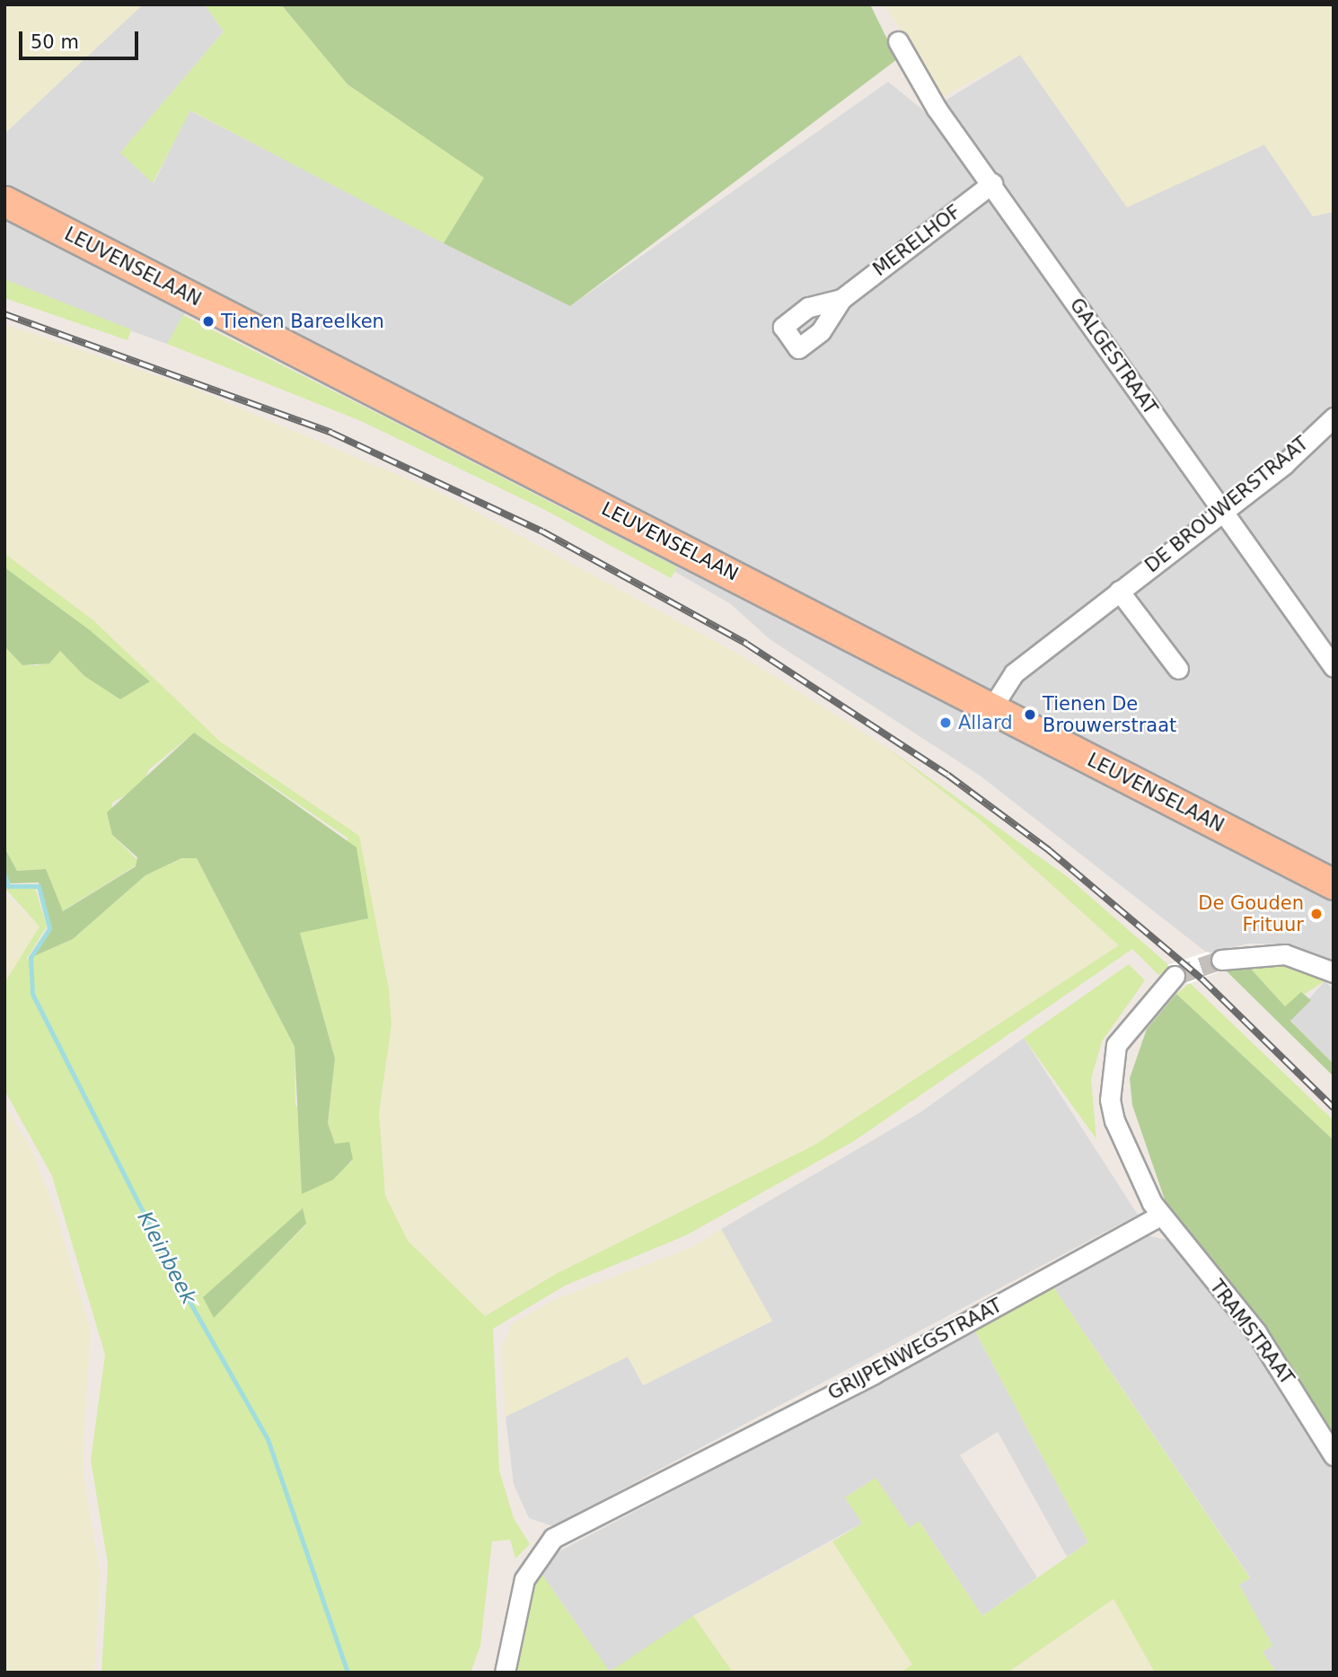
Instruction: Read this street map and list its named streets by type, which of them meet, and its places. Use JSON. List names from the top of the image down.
{
  "streets": {
    "main road": ["LEUVENSELAAN"],
    "street": [
      "MERELHOF",
      "GALGESTRAAT",
      "DE BROUWERSTRAAT",
      "TRAMSTRAAT",
      "GRIJPENWEGSTRAAT"
    ]
  },
  "crossings": [
    ["MERELHOF", "GALGESTRAAT"],
    ["LEUVENSELAAN", "DE BROUWERSTRAAT"],
    ["GALGESTRAAT", "DE BROUWERSTRAAT"],
    ["TRAMSTRAAT", "GRIJPENWEGSTRAAT"]
  ],
  "water": ["Kleinbeek"],
  "places": [
    "Tienen Bareelken",
    "Tienen De Brouwerstraat",
    "Allard",
    "De Gouden Frituur"
  ],
  "scale_bar": "50 m"
}
